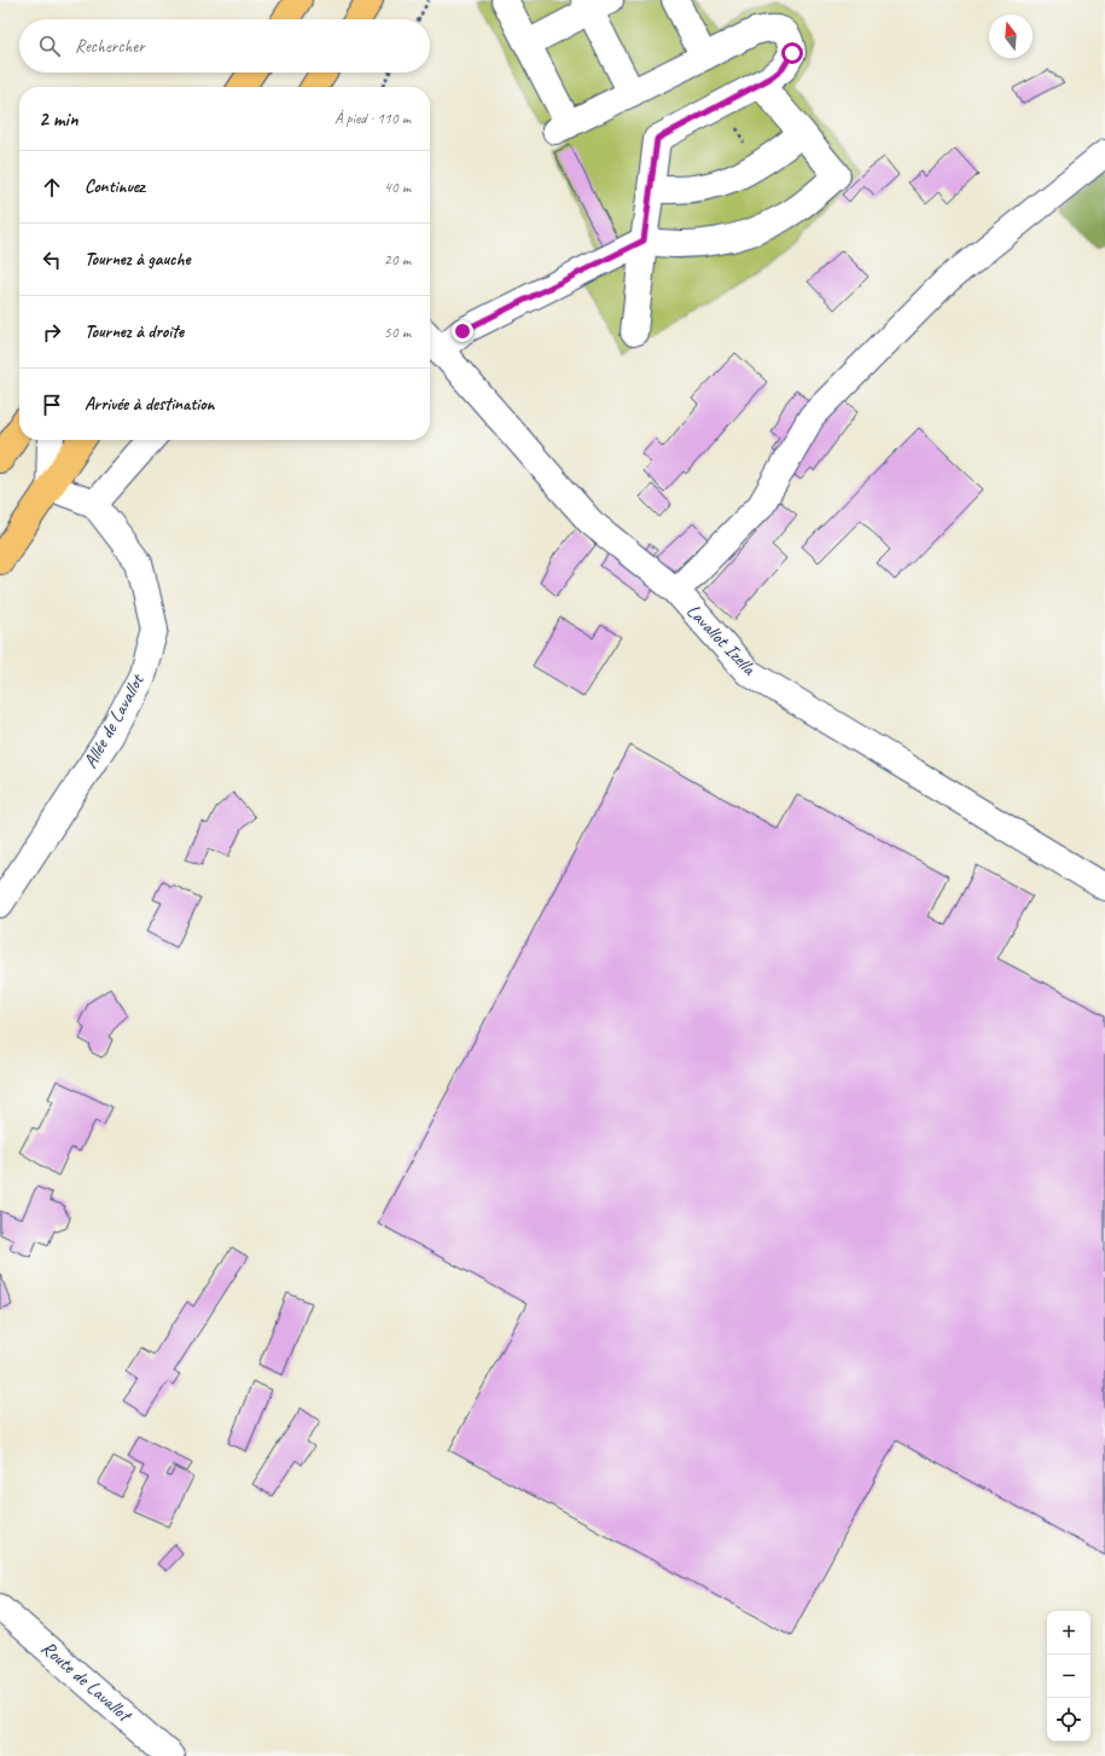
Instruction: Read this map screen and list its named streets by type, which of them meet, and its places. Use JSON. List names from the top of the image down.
{
  "streets": {
    "street": ["Lavallot Izella", "Allée de Lavallot", "Route de Lavallot"]
  },
  "north": "top",
  "page": {
    "search": "Rechercher",
    "heading": ["2 min", "À pied · 110 m"],
    "list": [
      ["Continuez", "40 m"],
      ["Tournez à gauche", "20 m"],
      ["Tournez à droite", "50 m"],
      "Arrivée à destination"
    ],
    "map_buttons": ["+", "−"]
  }
}
